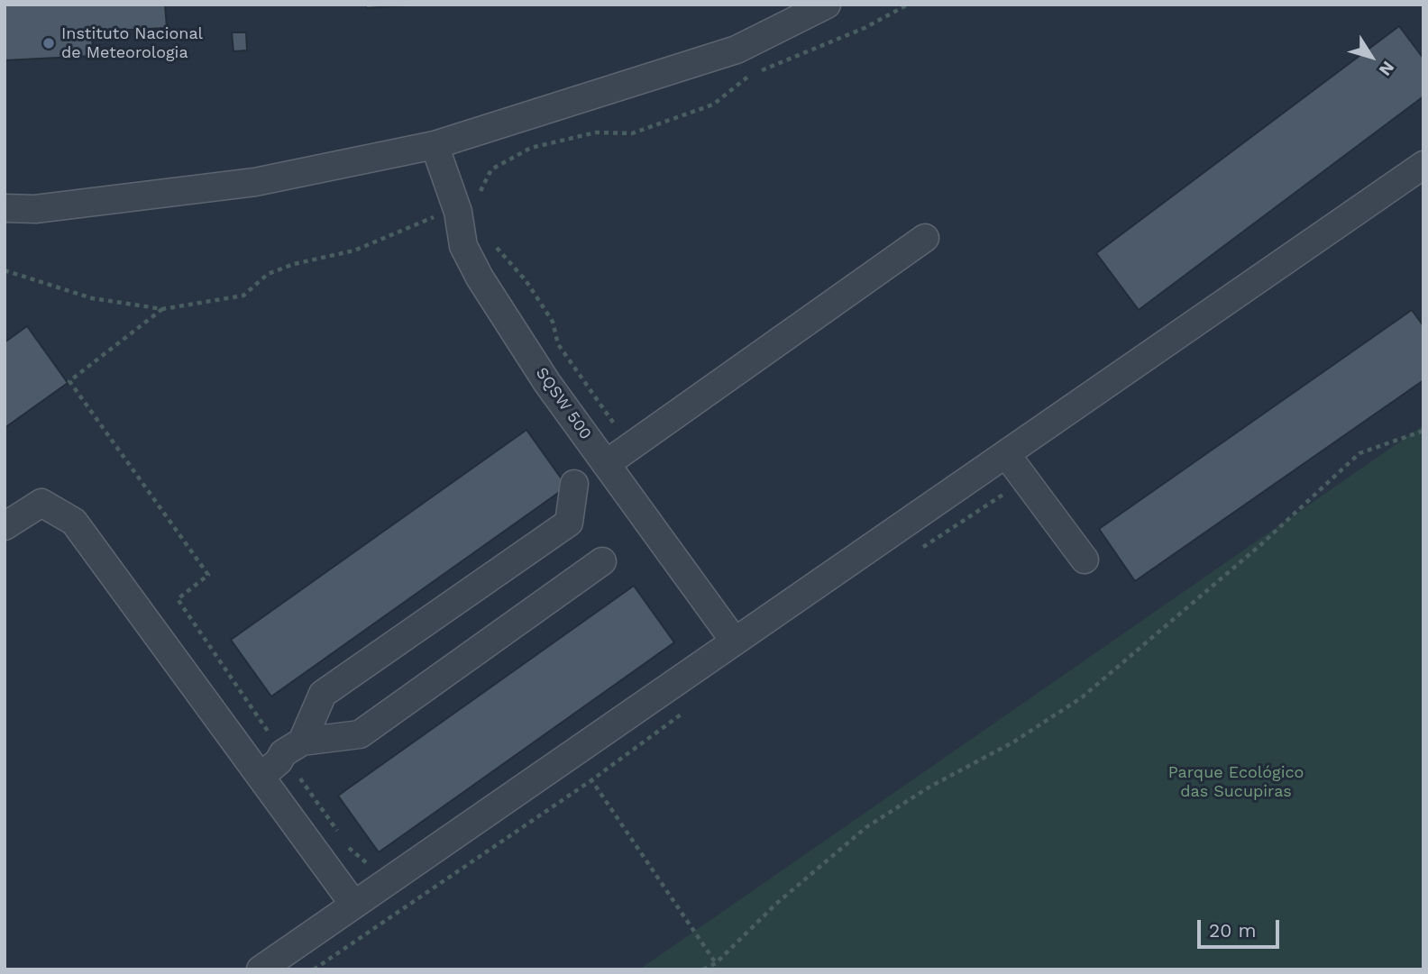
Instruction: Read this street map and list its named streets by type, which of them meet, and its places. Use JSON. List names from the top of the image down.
{
  "streets": {
    "street": ["SQSW 500"]
  },
  "parks": ["Parque Ecológico das Sucupiras"],
  "places": ["Instituto Nacional de Meteorologia"],
  "scale_bar": "20 m",
  "north": "bottom right"
}
